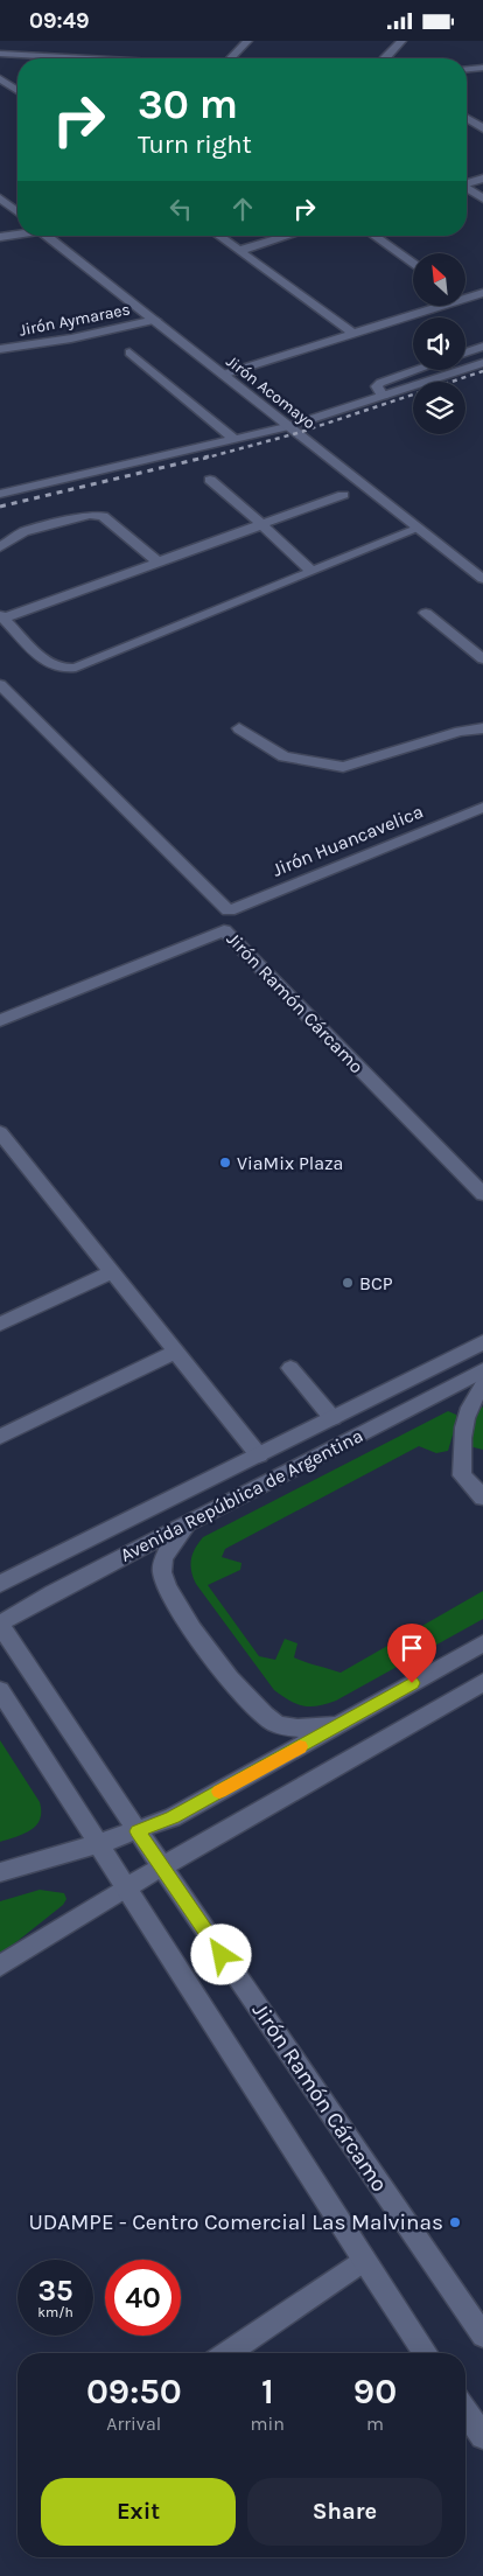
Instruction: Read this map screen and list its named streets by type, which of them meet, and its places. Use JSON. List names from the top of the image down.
{
  "streets": {
    "street": [
      "Jirón Aymaraes",
      "Jirón Acomayo",
      "Jirón Huancavelica",
      "Jirón Ramón Cárcamo",
      "Avenida República de Argentina"
    ]
  },
  "crossings": [
    ["Jirón Aymaraes", "Jirón Acomayo"],
    ["Jirón Huancavelica", "Jirón Ramón Cárcamo"],
    ["Jirón Ramón Cárcamo", "Avenida República de Argentina"]
  ],
  "places": ["ViaMix Plaza", "BCP", "UDAMPE - Centro Comercial Las Malvinas"],
  "north": "top left",
  "page": {
    "status": "09:49",
    "turn": ["30 m", "Turn right"],
    "speed": "35 km/h",
    "limit": "40",
    "eta": [
      "09:50",
      "Arrival",
      "1",
      "min",
      "90",
      "m"
    ],
    "buttons": ["Exit", "Share"]
  }
}
